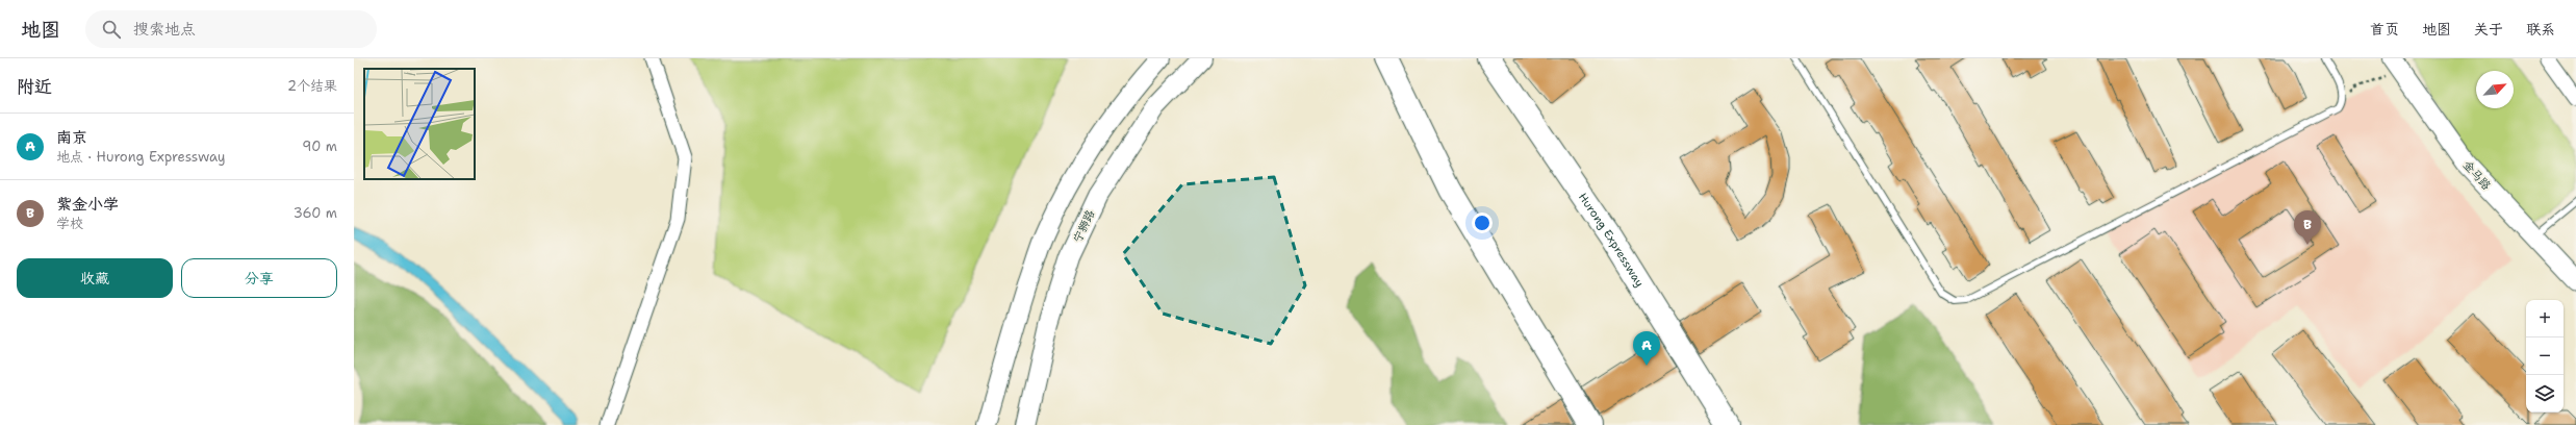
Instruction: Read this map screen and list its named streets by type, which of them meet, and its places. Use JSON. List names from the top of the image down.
{
  "streets": {
    "highway": ["Hurong Expressway"],
    "main road": ["金马路", "宁狮路"]
  },
  "north": "top right",
  "page": {
    "header": "地图",
    "search": "搜索地点",
    "nav": [
      "首页",
      "地图",
      "关于",
      "联系"
    ],
    "heading": ["附近", "2个结果"],
    "list": [
      {
        "mark": "A",
        "name": "南京",
        "note": "地点 · Hurong Expressway",
        "value": "90 m"
      },
      {
        "mark": "B",
        "name": "紫金小学",
        "note": "学校",
        "value": "360 m"
      }
    ],
    "pins": ["B", "A"],
    "buttons": ["收藏", "分享"],
    "map_buttons": ["+", "−"]
  }
}
